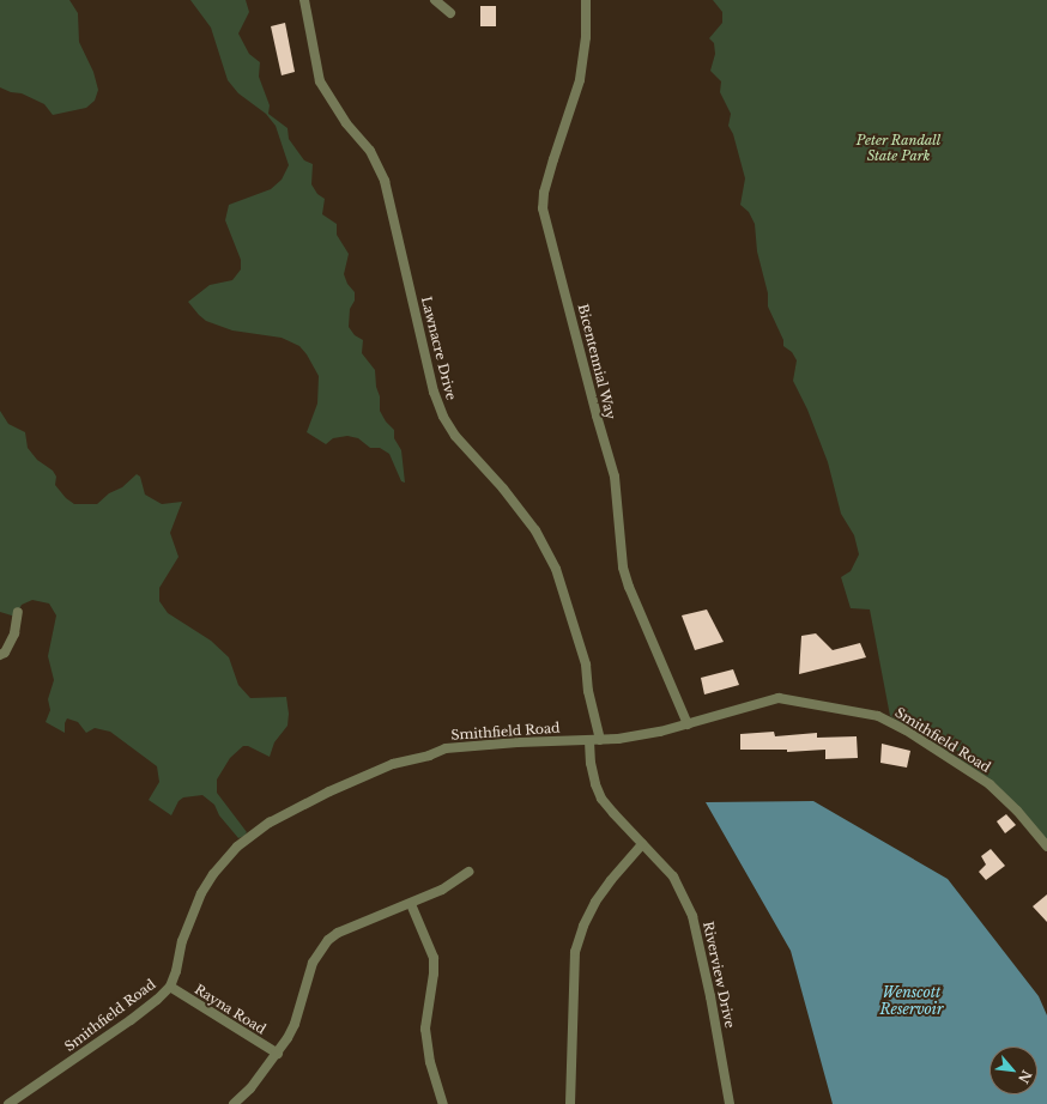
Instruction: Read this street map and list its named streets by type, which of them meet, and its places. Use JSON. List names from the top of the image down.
{
  "streets": {
    "street": [
      "Lawnacre Drive",
      "Bicentennial Way",
      "Smithfield Road",
      "Riverview Drive",
      "Rayna Road"
    ]
  },
  "crossings": [
    ["Lawnacre Drive", "Smithfield Road"],
    ["Bicentennial Way", "Smithfield Road"],
    ["Smithfield Road", "Riverview Drive"],
    ["Smithfield Road", "Rayna Road"]
  ],
  "water": ["Wenscott Reservoir"],
  "parks": ["Peter Randall State Park"],
  "north": "bottom right"
}
